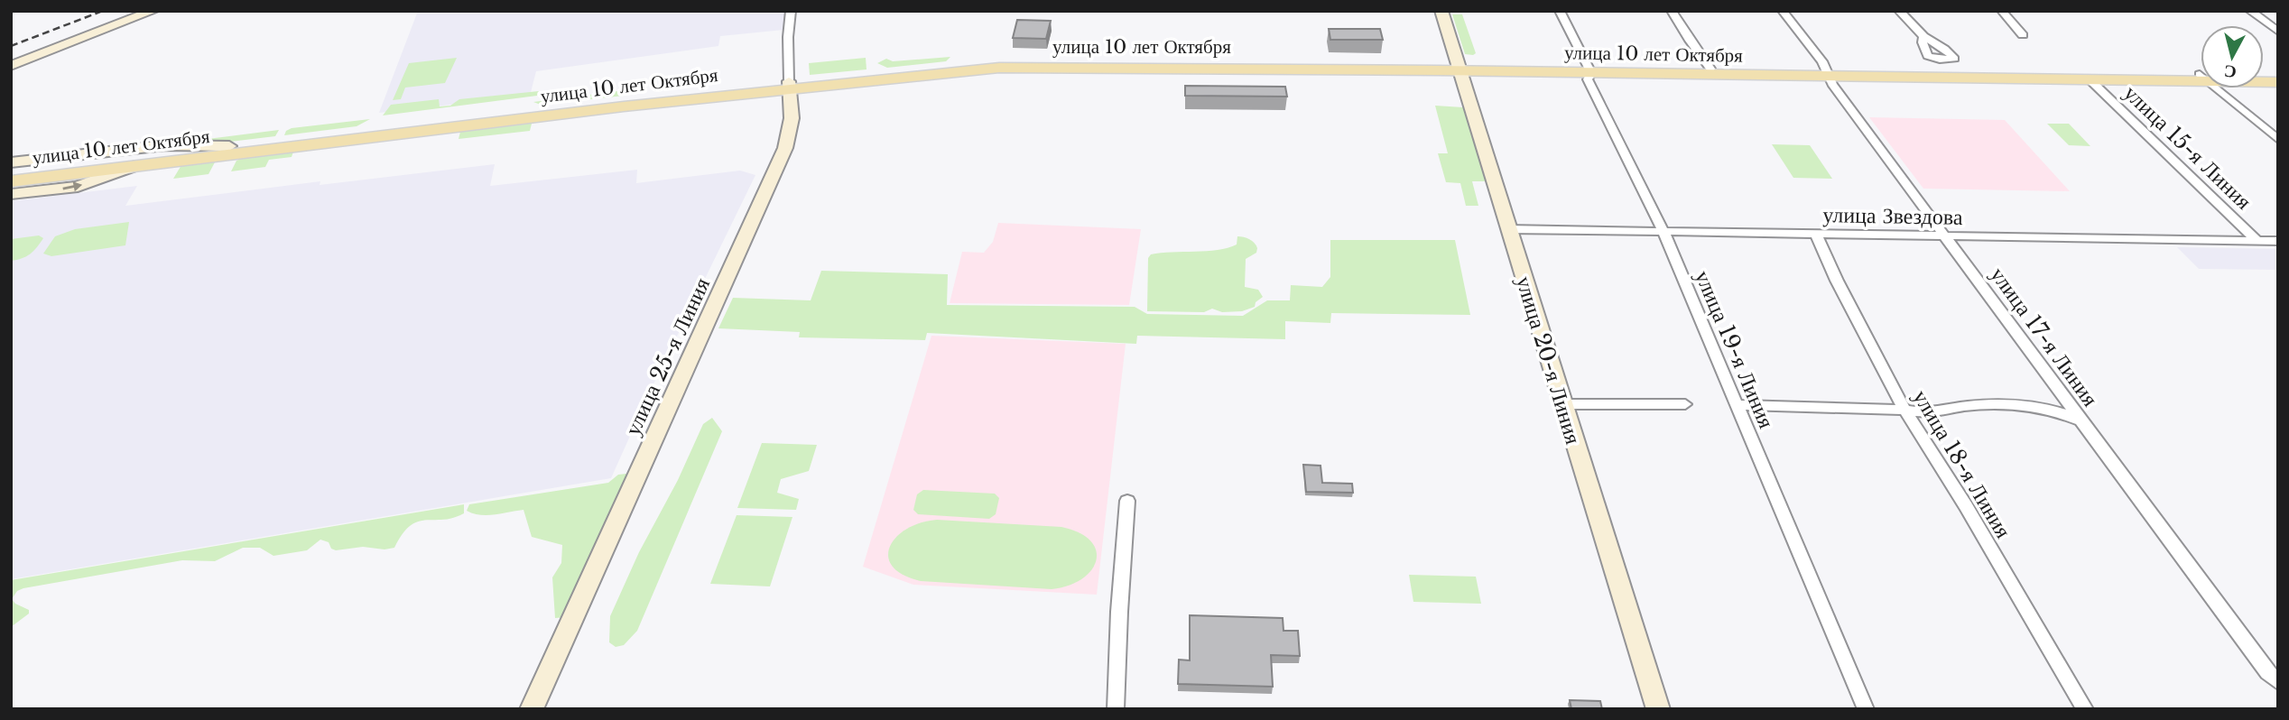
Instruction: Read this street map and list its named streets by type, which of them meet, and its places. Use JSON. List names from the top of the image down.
{
  "streets": {
    "main road": ["улица 10 лет Октября", "улица 25-я Линия", "улица 20-я Линия"],
    "street": [
      "улица 15-я Линия",
      "улица Звездова",
      "улица 17-я Линия",
      "улица 19-я Линия",
      "улица 18-я Линия"
    ]
  },
  "crossings": [
    ["улица 10 лет Октября", "улица 15-я Линия"],
    ["улица 10 лет Октября", "улица 17-я Линия"],
    ["улица 10 лет Октября", "улица 19-я Линия"],
    ["улица 10 лет Октября", "улица 25-я Линия"],
    ["улица 10 лет Октября", "улица 20-я Линия"],
    ["улица 15-я Линия", "улица Звездова"],
    ["улица Звездова", "улица 17-я Линия"],
    ["улица Звездова", "улица 19-я Линия"],
    ["улица Звездова", "улица 20-я Линия"],
    ["улица Звездова", "улица 18-я Линия"]
  ],
  "north": "bottom"
}
